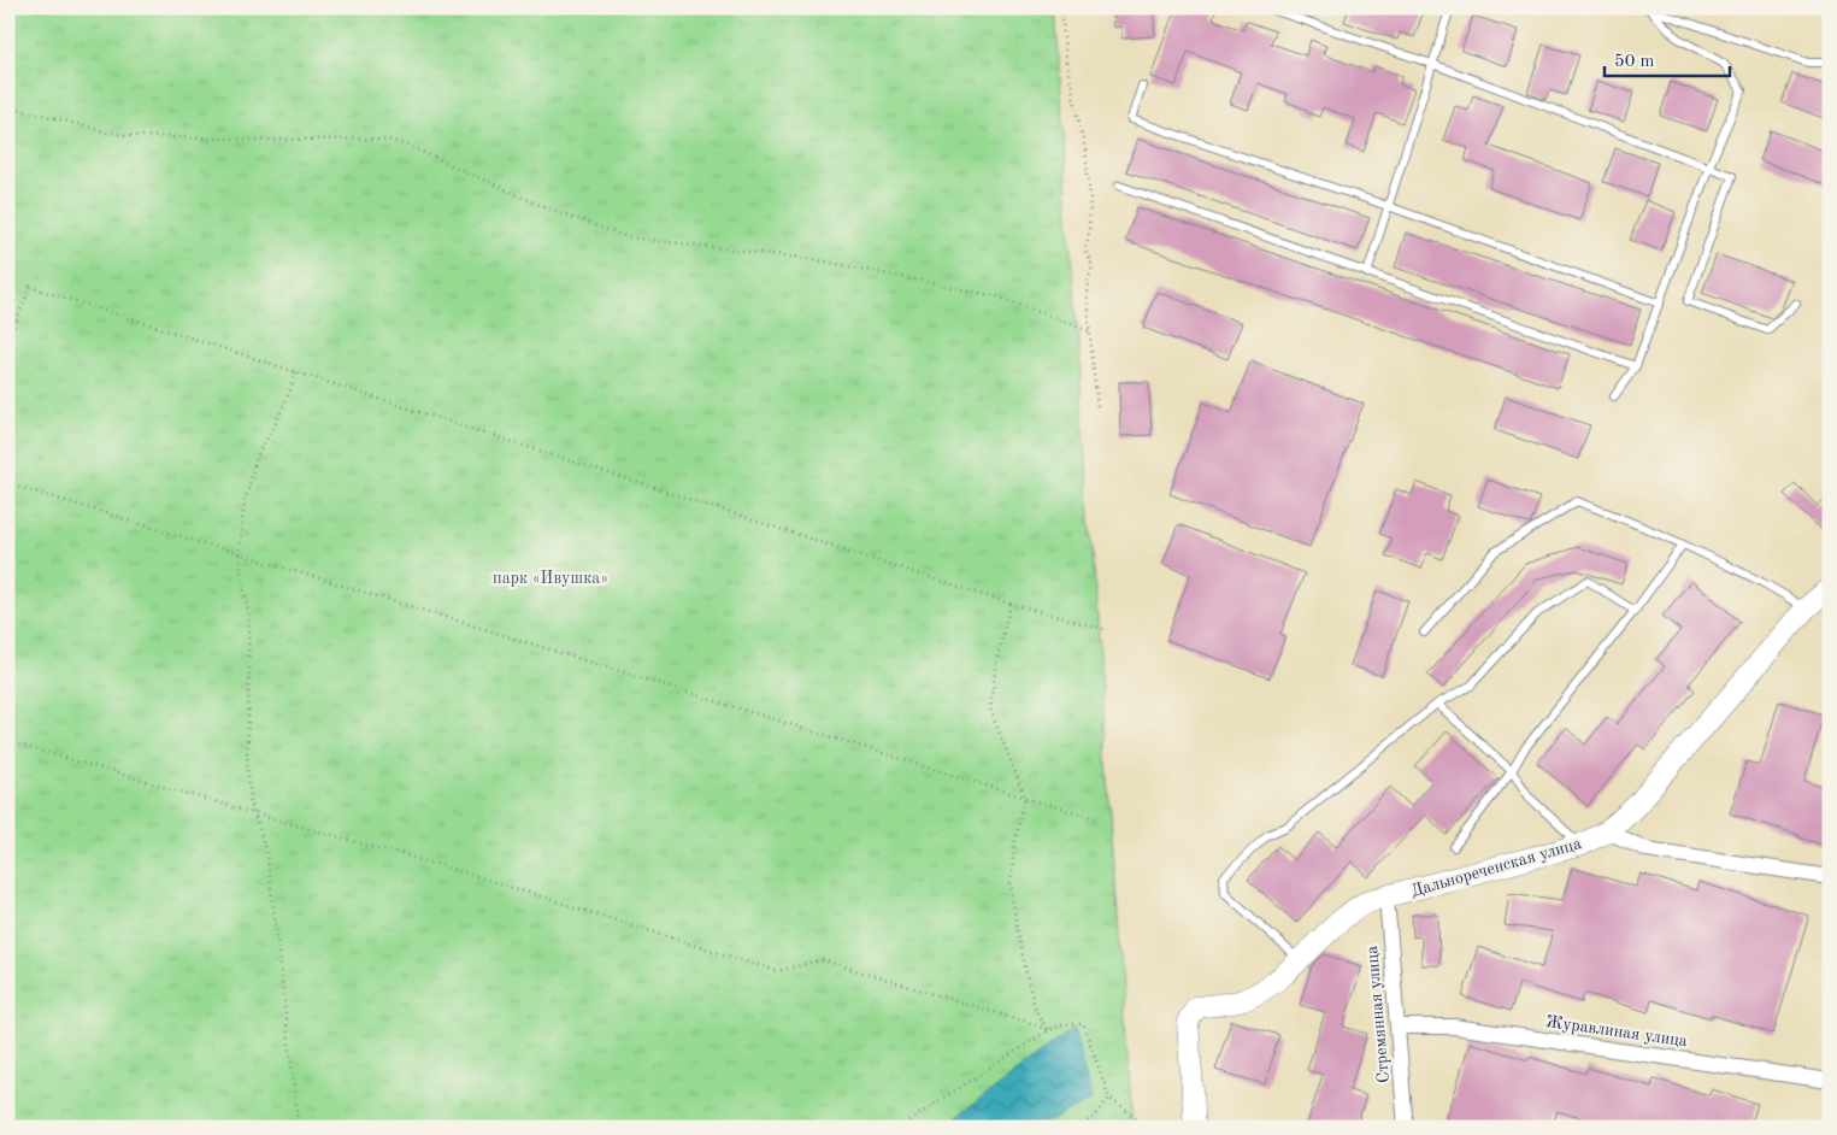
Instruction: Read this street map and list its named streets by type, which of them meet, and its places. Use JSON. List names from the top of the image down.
{
  "streets": {
    "street": ["Дальнореченская улица", "Стремянная улица", "Журавлиная улица"]
  },
  "crossings": [
    ["Дальнореченская улица", "Стремянная улица"],
    ["Стремянная улица", "Журавлиная улица"]
  ],
  "parks": ["парк «Ивушка»"],
  "scale_bar": "50 m"
}
